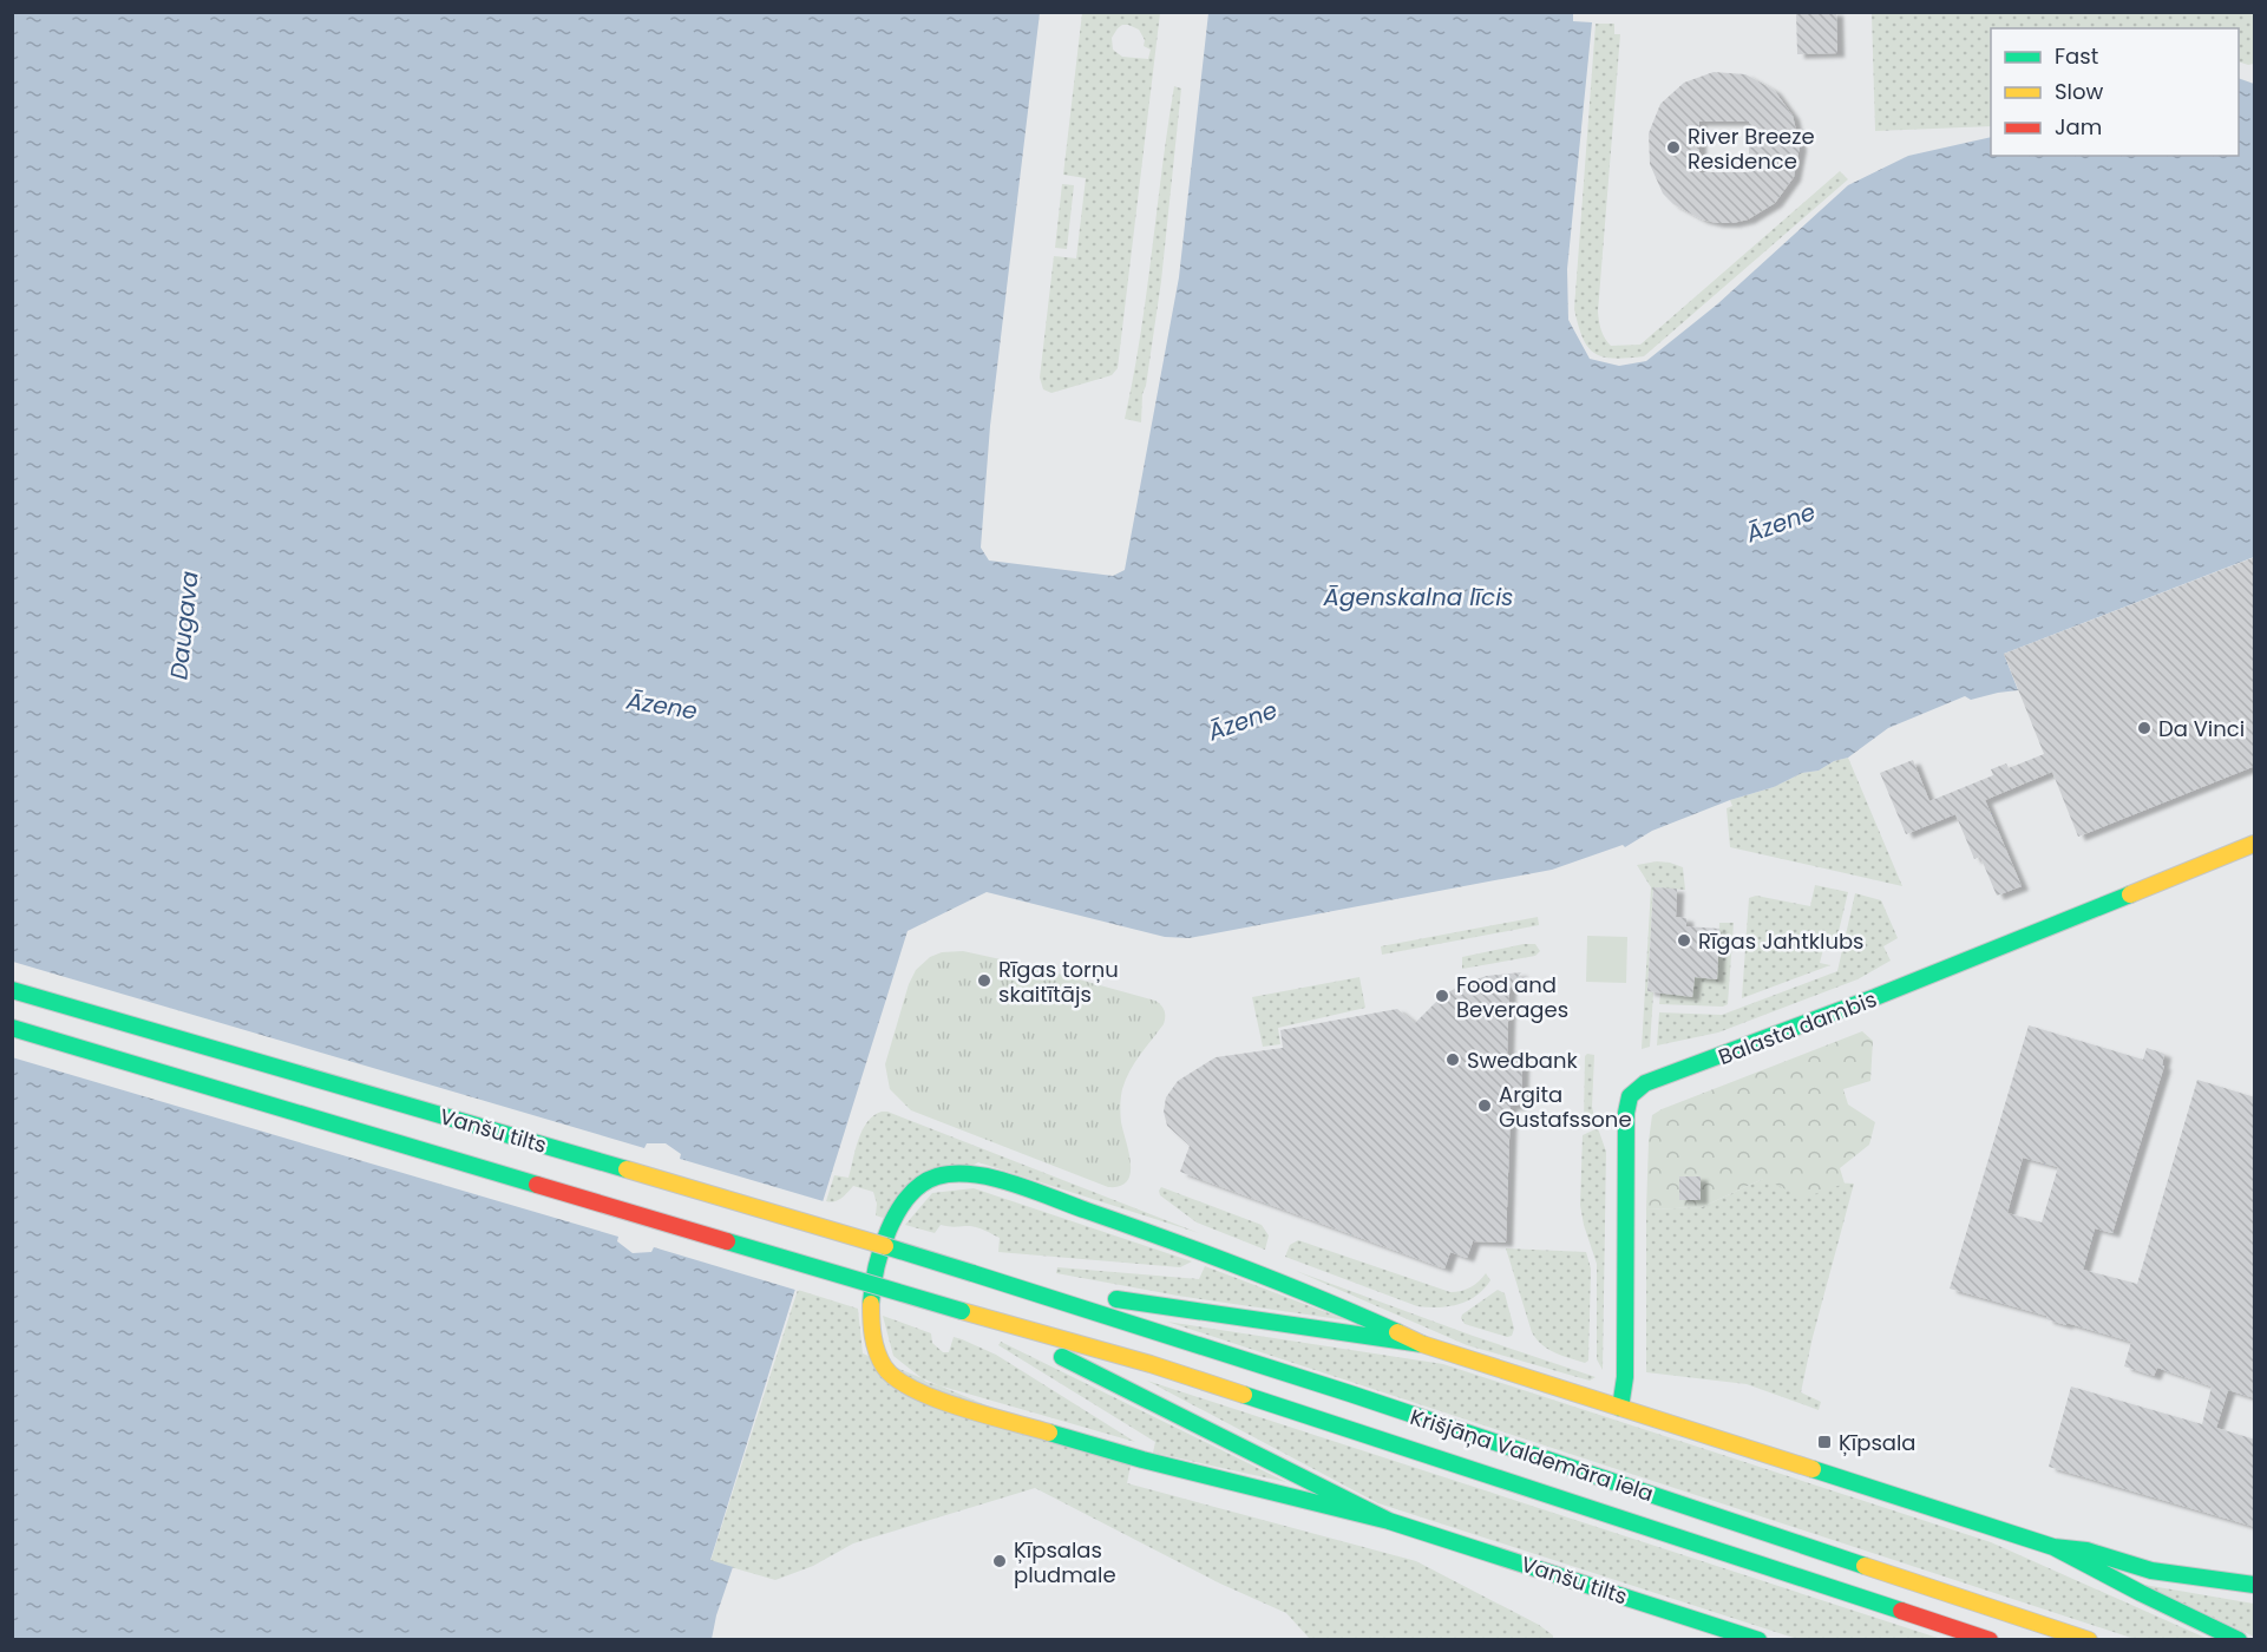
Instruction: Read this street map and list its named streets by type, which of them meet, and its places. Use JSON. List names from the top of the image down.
{
  "streets": {
    "main road": ["Balasta dambis", "Vanšu tilts", "Krišjāņa Valdemāra iela"]
  },
  "crossings": [
    ["Vanšu tilts", "Krišjāņa Valdemāra iela"]
  ],
  "water": ["Āzene", "Āgenskalna līcis", "Daugava"],
  "places": {
    "other": [
      "River Breeze Residence",
      "Da Vinci",
      "Rīgas Jahtklubs",
      "Rīgas torņu skaitītājs",
      "Food and Beverages",
      "Swedbank",
      "Argita Gustafssone",
      "Ķīpsalas pludmale"
    ],
    "transit": ["Ķīpsala"]
  },
  "legend": ["Fast", "Slow", "Jam"]
}
